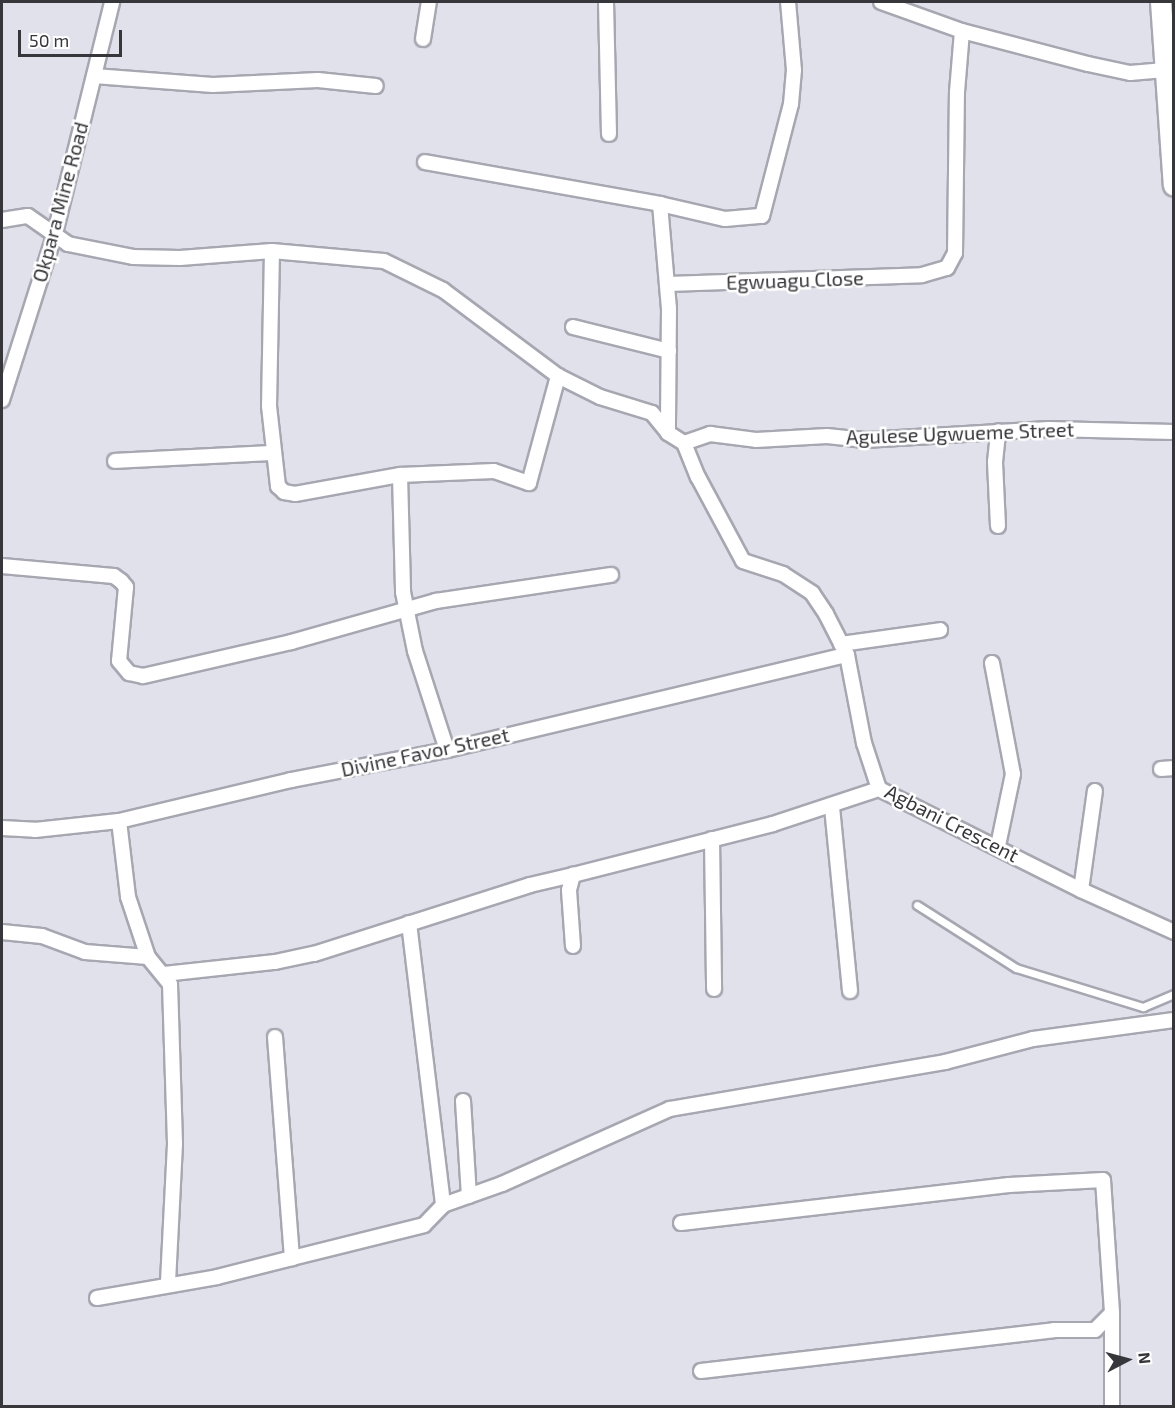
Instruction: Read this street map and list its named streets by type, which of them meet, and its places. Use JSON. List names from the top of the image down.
{
  "streets": {
    "street": [
      "Okpara Mine Road",
      "Egwuagu Close",
      "Agulese Ugwueme Street",
      "Divine Favor Street",
      "Agbani Crescent"
    ]
  },
  "crossings": [
    ["Agulese Ugwueme Street", "Agbani Crescent"],
    ["Divine Favor Street", "Agbani Crescent"]
  ],
  "scale_bar": "50 m",
  "north": "right"
}
